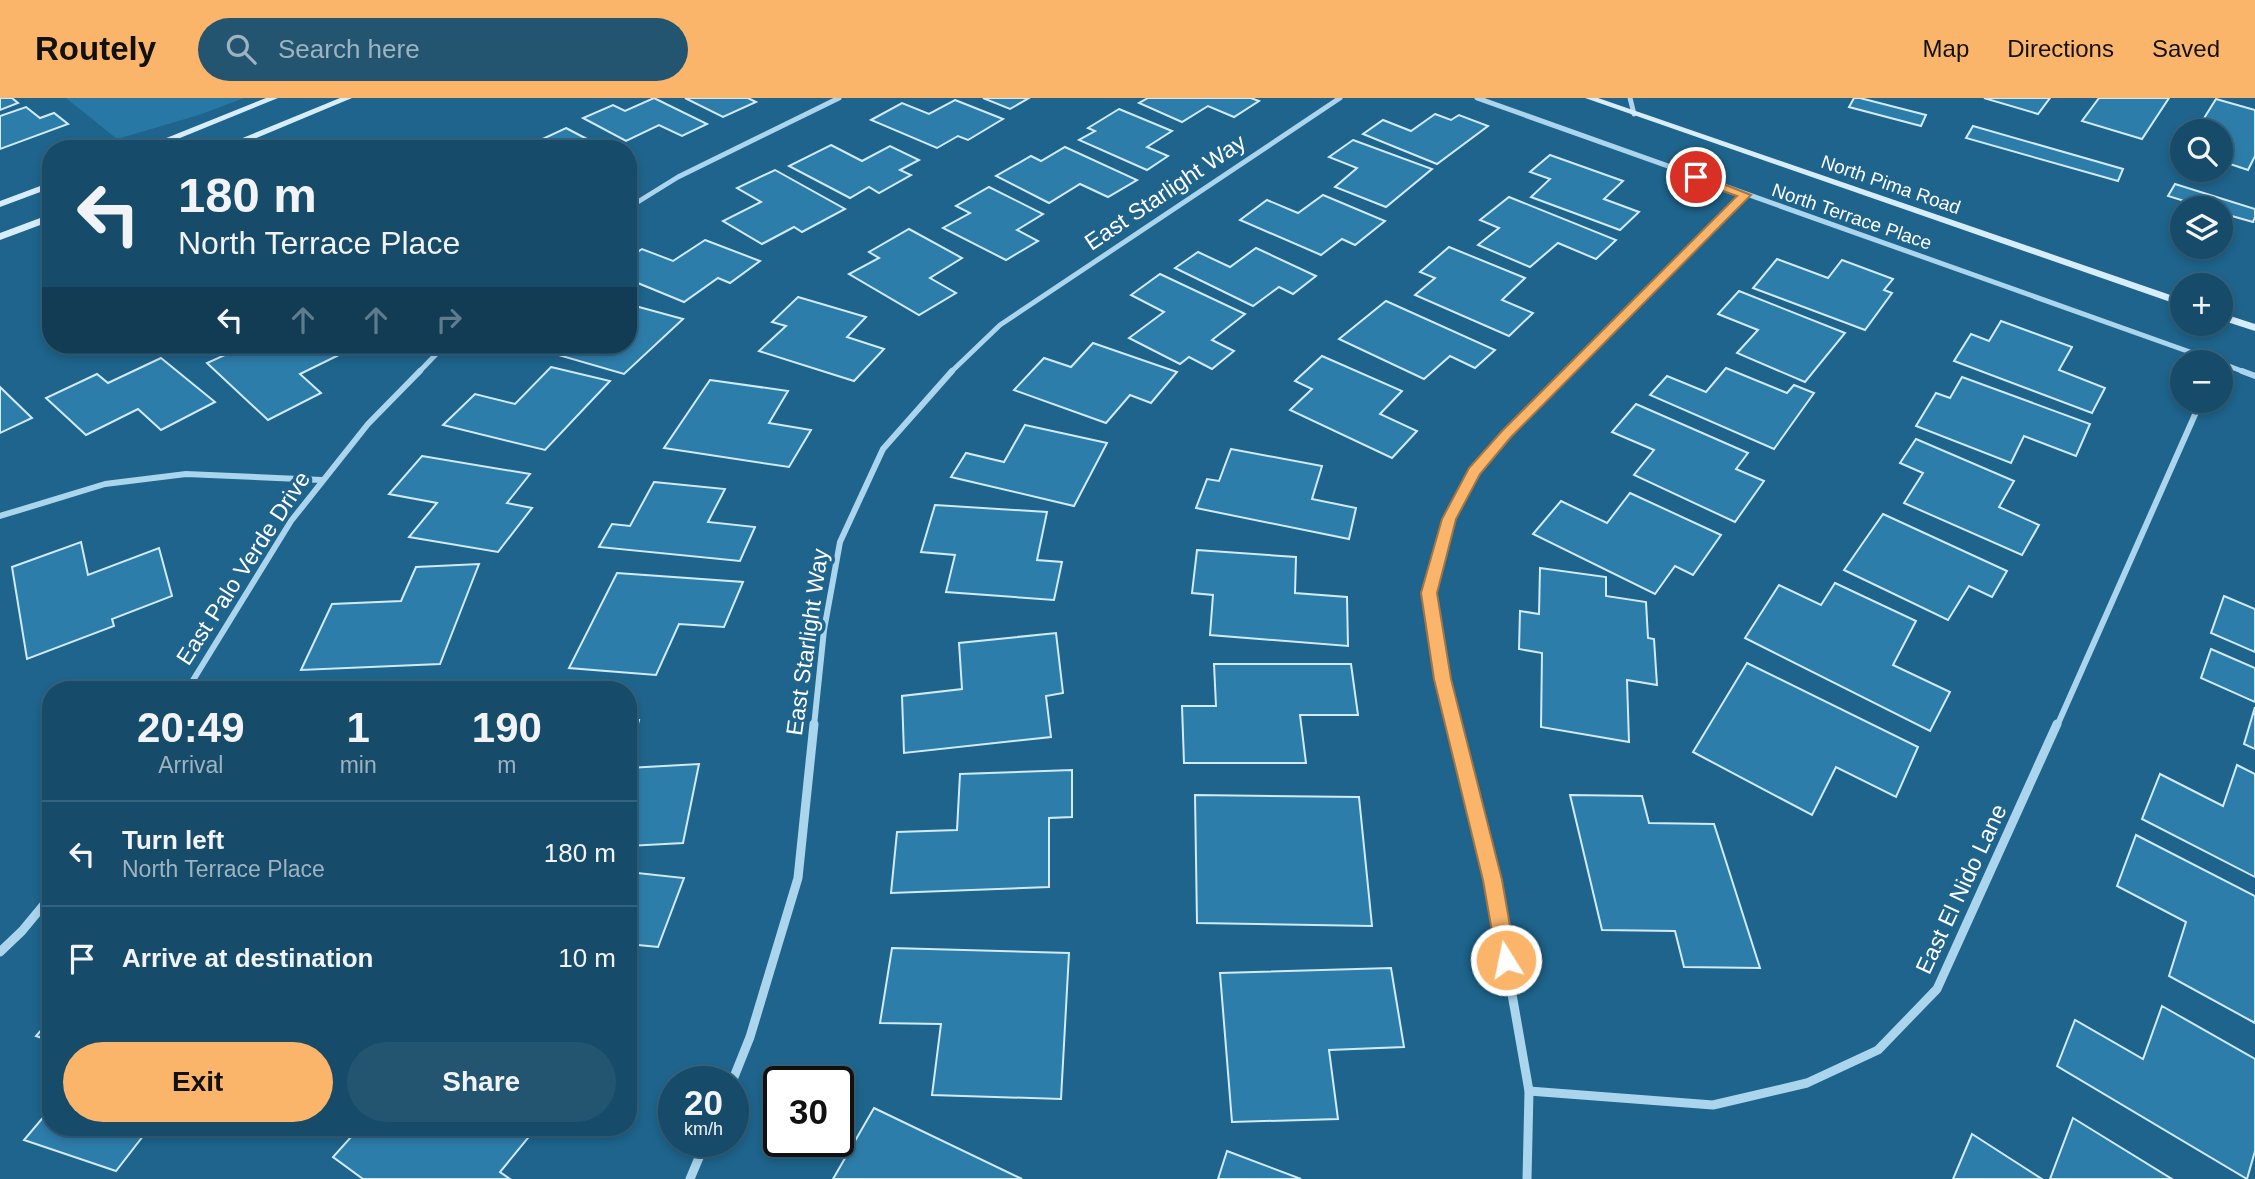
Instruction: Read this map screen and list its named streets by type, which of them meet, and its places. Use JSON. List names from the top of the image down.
{
  "streets": {
    "main road": ["North Pima Road"],
    "street": [
      "East Starlight Way",
      "North Terrace Place",
      "East Palo Verde Drive",
      "East El Nido Lane"
    ]
  },
  "page": {
    "header": "Routely",
    "search": "Search here",
    "nav": ["Map", "Directions", "Saved"],
    "map_buttons": ["+", "−"],
    "turn": ["180 m", "North Terrace Place"],
    "eta": [
      "20:49",
      "Arrival",
      "1",
      "min",
      "190",
      "m"
    ],
    "list": [
      {
        "name": "Turn left",
        "note": "North Terrace Place",
        "value": "180 m"
      },
      {
        "name": "Arrive at destination",
        "value": "10 m"
      }
    ],
    "buttons": ["Exit", "Share"],
    "speed": "20 km/h",
    "limit": "30"
  }
}
